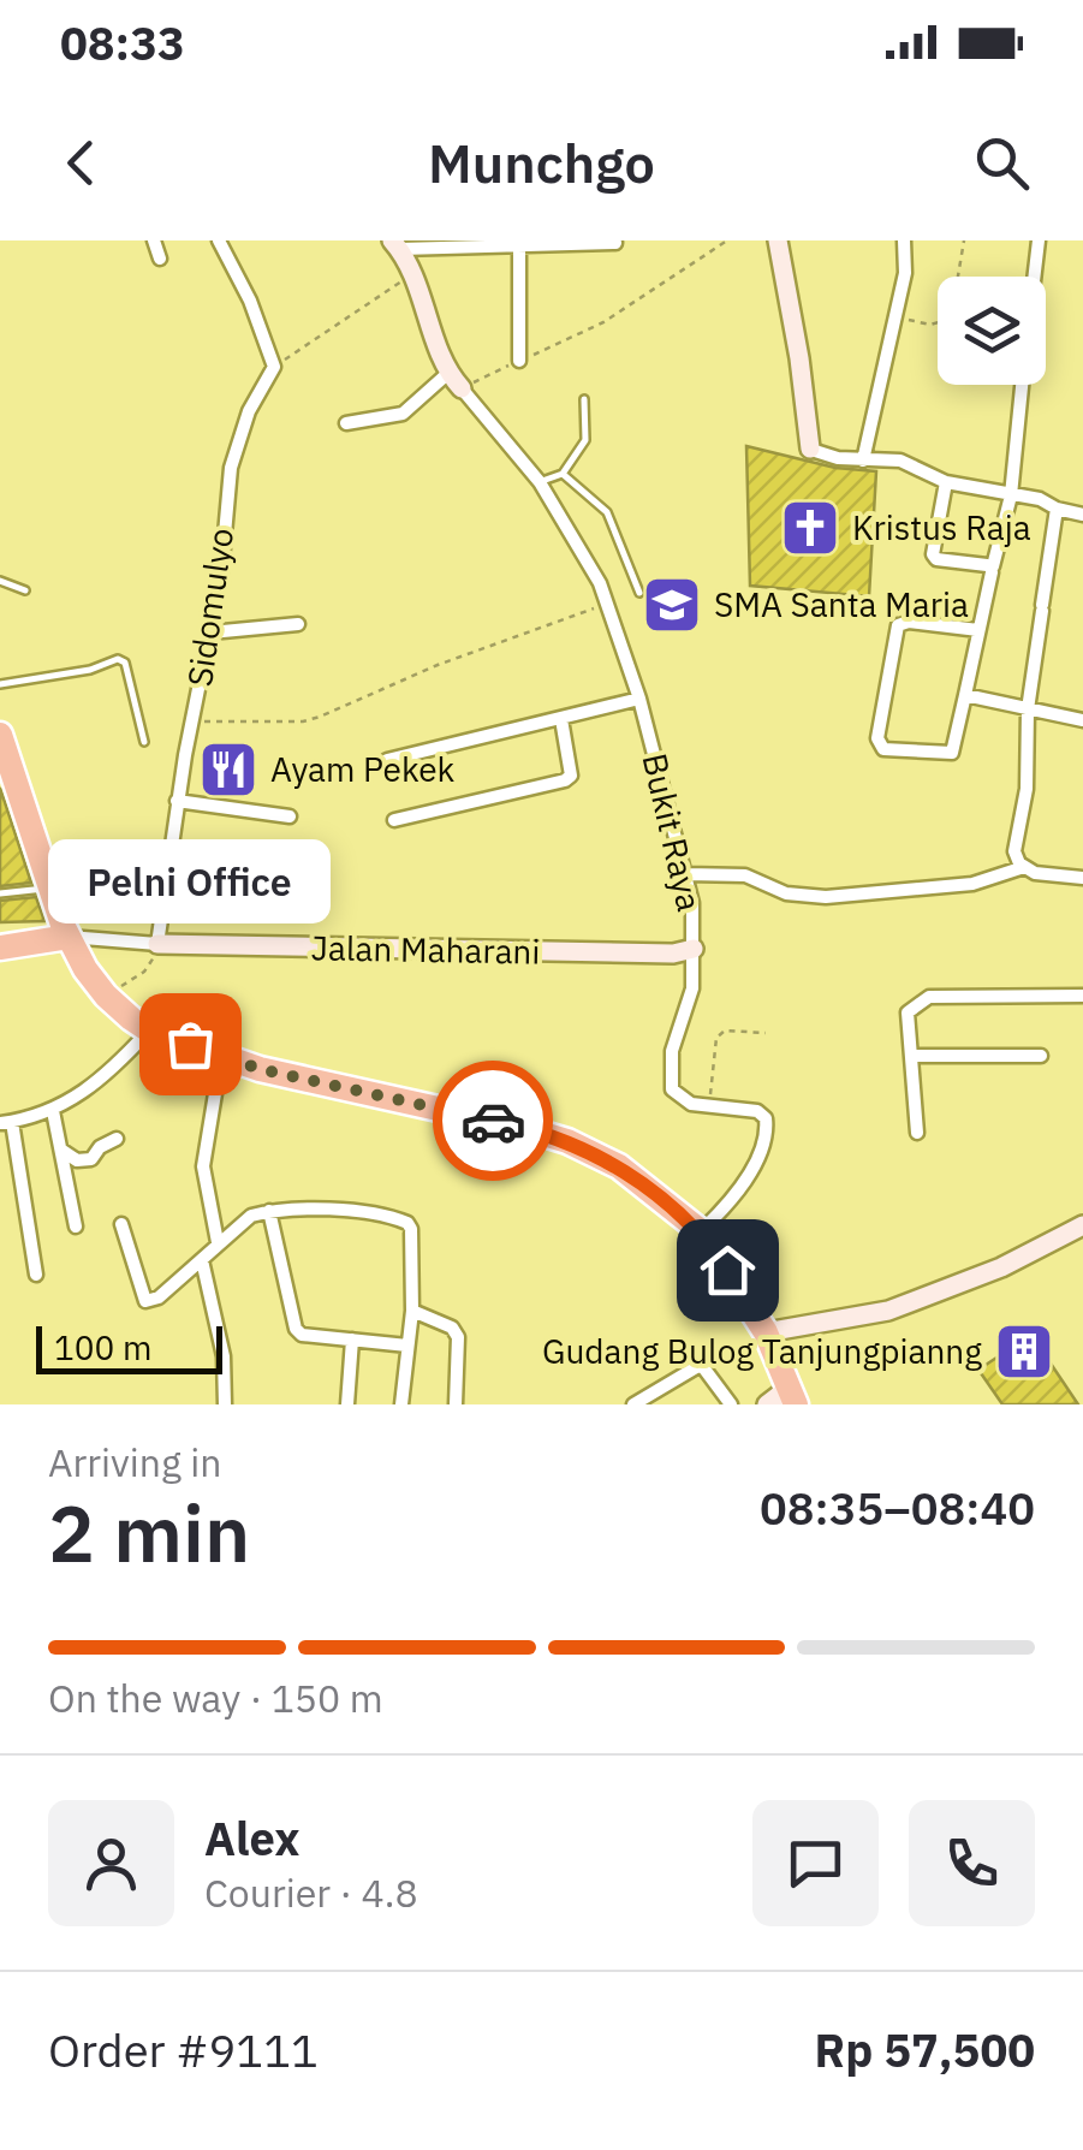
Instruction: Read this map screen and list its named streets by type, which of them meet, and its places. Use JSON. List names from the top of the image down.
{
  "streets": {
    "street": ["Sidomulyo", "Bukit Raya", "Jalan Maharani"]
  },
  "crossings": [
    ["Sidomulyo", "Jalan Maharani"],
    ["Bukit Raya", "Jalan Maharani"]
  ],
  "places": {
    "church": ["Kristus Raja"],
    "school or university": ["SMA Santa Maria"],
    "restaurant": ["Ayam Pekek"],
    "other": ["Pelni Office"],
    "building": ["Gudang Bulog Tanjungpianng"]
  },
  "scale_bar": "100 m",
  "page": {
    "status": "08:33",
    "header": "Munchgo",
    "bubble": "Pelni Office",
    "scale": "100 m",
    "heading": ["2 min", "Arriving in", "08:35–08:40"],
    "panel": [
      "Alex",
      "Courier · 4.8",
      "Order #9111",
      "Rp 57,500"
    ],
    "bar": "On the way · 150 m"
  }
}
